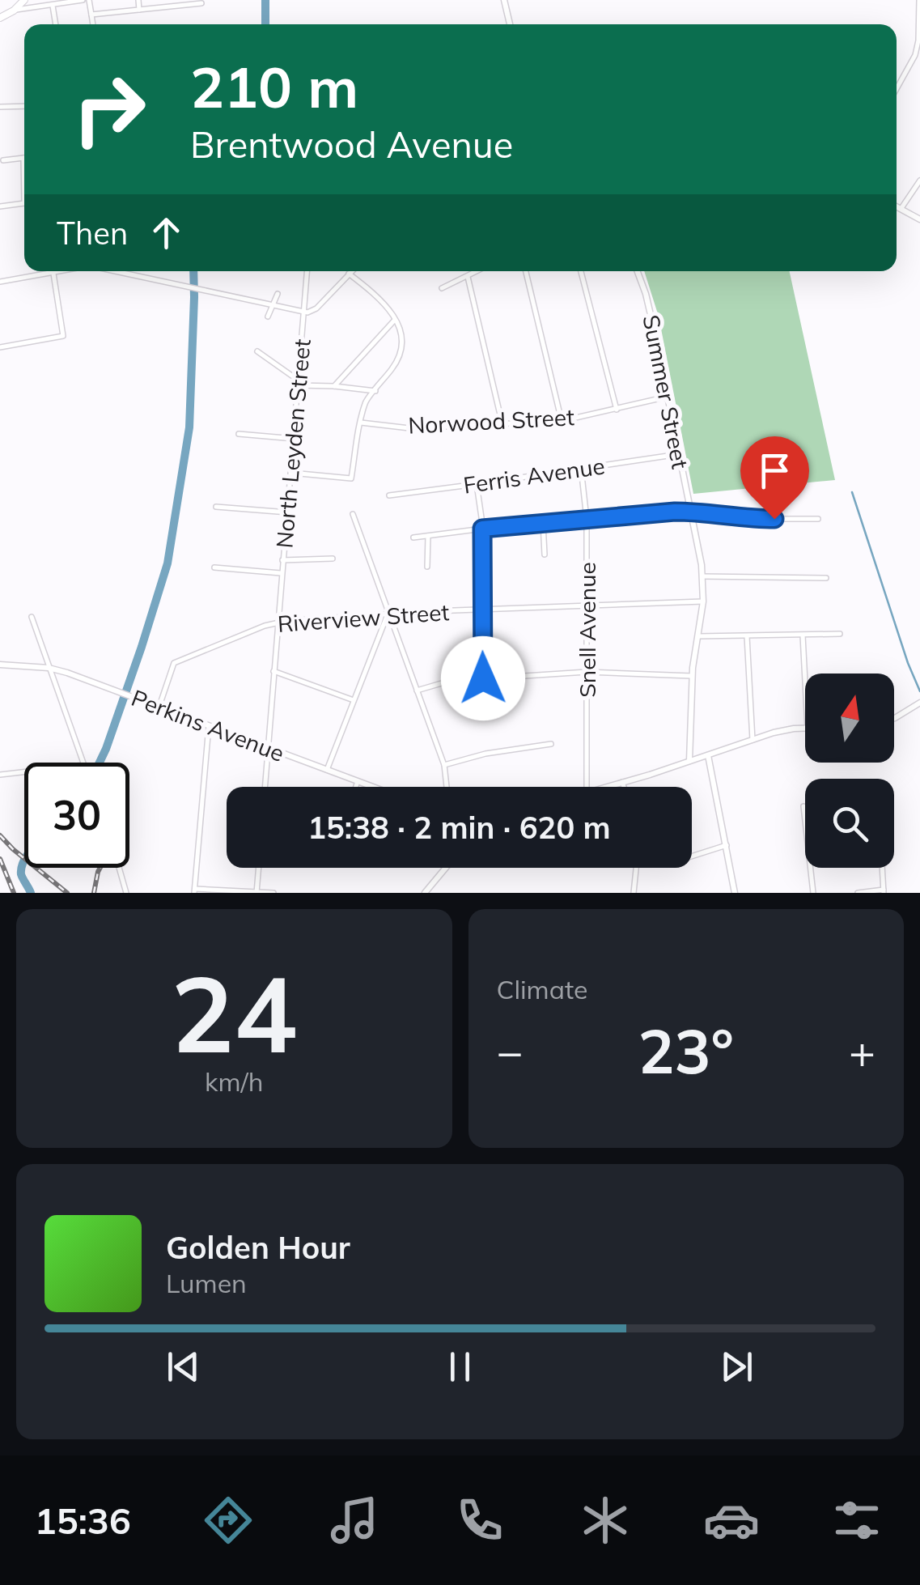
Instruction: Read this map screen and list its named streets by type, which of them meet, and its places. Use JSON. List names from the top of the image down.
{
  "streets": {
    "street": [
      "Summer Street",
      "Norwood Street",
      "North Leyden Street",
      "Ferris Avenue",
      "Riverview Street",
      "Snell Avenue",
      "Perkins Avenue"
    ]
  },
  "crossings": [
    ["Summer Street", "Norwood Street"],
    ["Summer Street", "Ferris Avenue"],
    ["Summer Street", "Riverview Street"],
    ["North Leyden Street", "Riverview Street"],
    ["North Leyden Street", "Perkins Avenue"],
    ["Ferris Avenue", "Snell Avenue"],
    ["Riverview Street", "Snell Avenue"],
    ["Riverview Street", "Perkins Avenue"]
  ],
  "north": "top",
  "page": {
    "turn": ["210 m", "Brentwood Avenue"],
    "then": "Then",
    "limit": "30",
    "trip": "15:38 · 2 min · 620 m",
    "tile": [
      ["24", "km/h"],
      "Climate"
    ],
    "heat": ["−", "23°", "+"],
    "song": ["Golden Hour", "Lumen"],
    "tabs": "15:36"
  }
}
